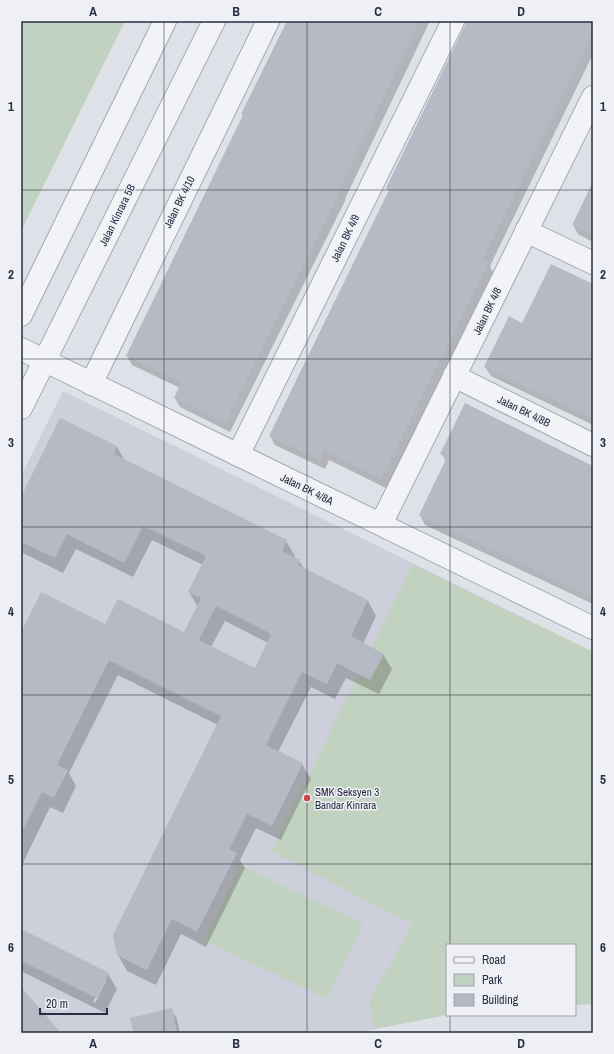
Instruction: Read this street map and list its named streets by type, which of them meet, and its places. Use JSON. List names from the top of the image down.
{
  "streets": {
    "street": [
      "Jalan BK 4/10",
      "Jalan Kinrara 5B",
      "Jalan BK 4/9",
      "Jalan BK 4/8",
      "Jalan BK 4/8B",
      "Jalan BK 4/8A"
    ]
  },
  "crossings": [
    ["Jalan BK 4/10", "Jalan BK 4/8A"],
    ["Jalan Kinrara 5B", "Jalan BK 4/8A"],
    ["Jalan BK 4/9", "Jalan BK 4/8A"],
    ["Jalan BK 4/8", "Jalan BK 4/8B"],
    ["Jalan BK 4/8", "Jalan BK 4/8A"]
  ],
  "places": ["SMK Seksyen 3 Bandar Kinrara"],
  "legend": ["Road", "Park", "Building"],
  "scale_bar": "20 m",
  "grid": {
    "columns": [
      "A",
      "B",
      "C",
      "D"
    ],
    "rows": [
      "1",
      "2",
      "3",
      "4",
      "5",
      "6"
    ]
  }
}
